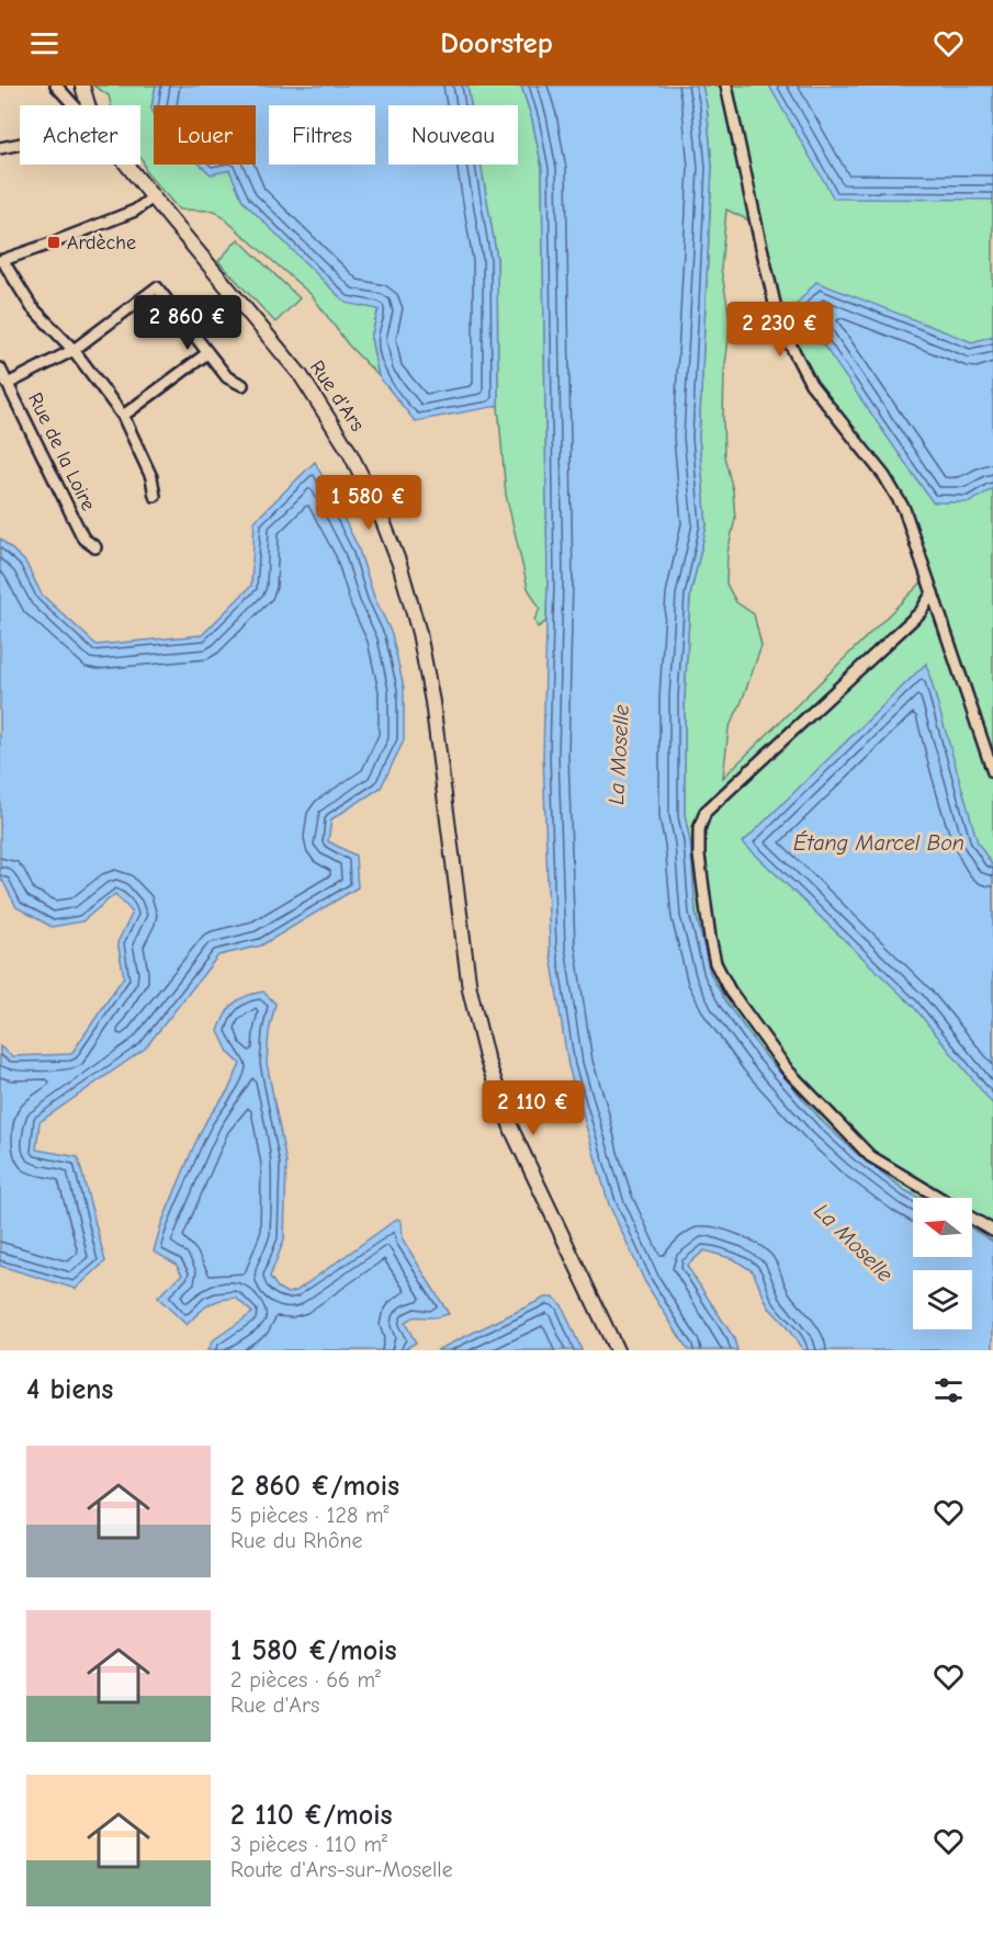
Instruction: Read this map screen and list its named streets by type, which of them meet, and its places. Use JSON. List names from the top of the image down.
{
  "streets": {
    "main road": ["Rue d'Ars"],
    "street": ["Rue de la Loire"]
  },
  "water": ["La Moselle", "Étang Marcel Bon"],
  "places": {
    "transit": ["Ardèche"]
  },
  "north": "left",
  "page": {
    "header": "Doorstep",
    "chip": [
      "Acheter",
      "Louer",
      "Filtres",
      "Nouveau"
    ],
    "price": [
      "2 860 €",
      "2 230 €",
      "1 580 €",
      "2 110 €"
    ],
    "heading": "4 biens",
    "list": [
      {
        "name": "2 860 €/mois",
        "note": "5 pièces · 128 m² · Rue du Rhône"
      },
      {
        "name": "1 580 €/mois",
        "note": "2 pièces · 66 m² · Rue d'Ars"
      },
      {
        "name": "2 110 €/mois",
        "note": "3 pièces · 110 m² · Route d'Ars-sur-Moselle"
      }
    ]
  }
}
